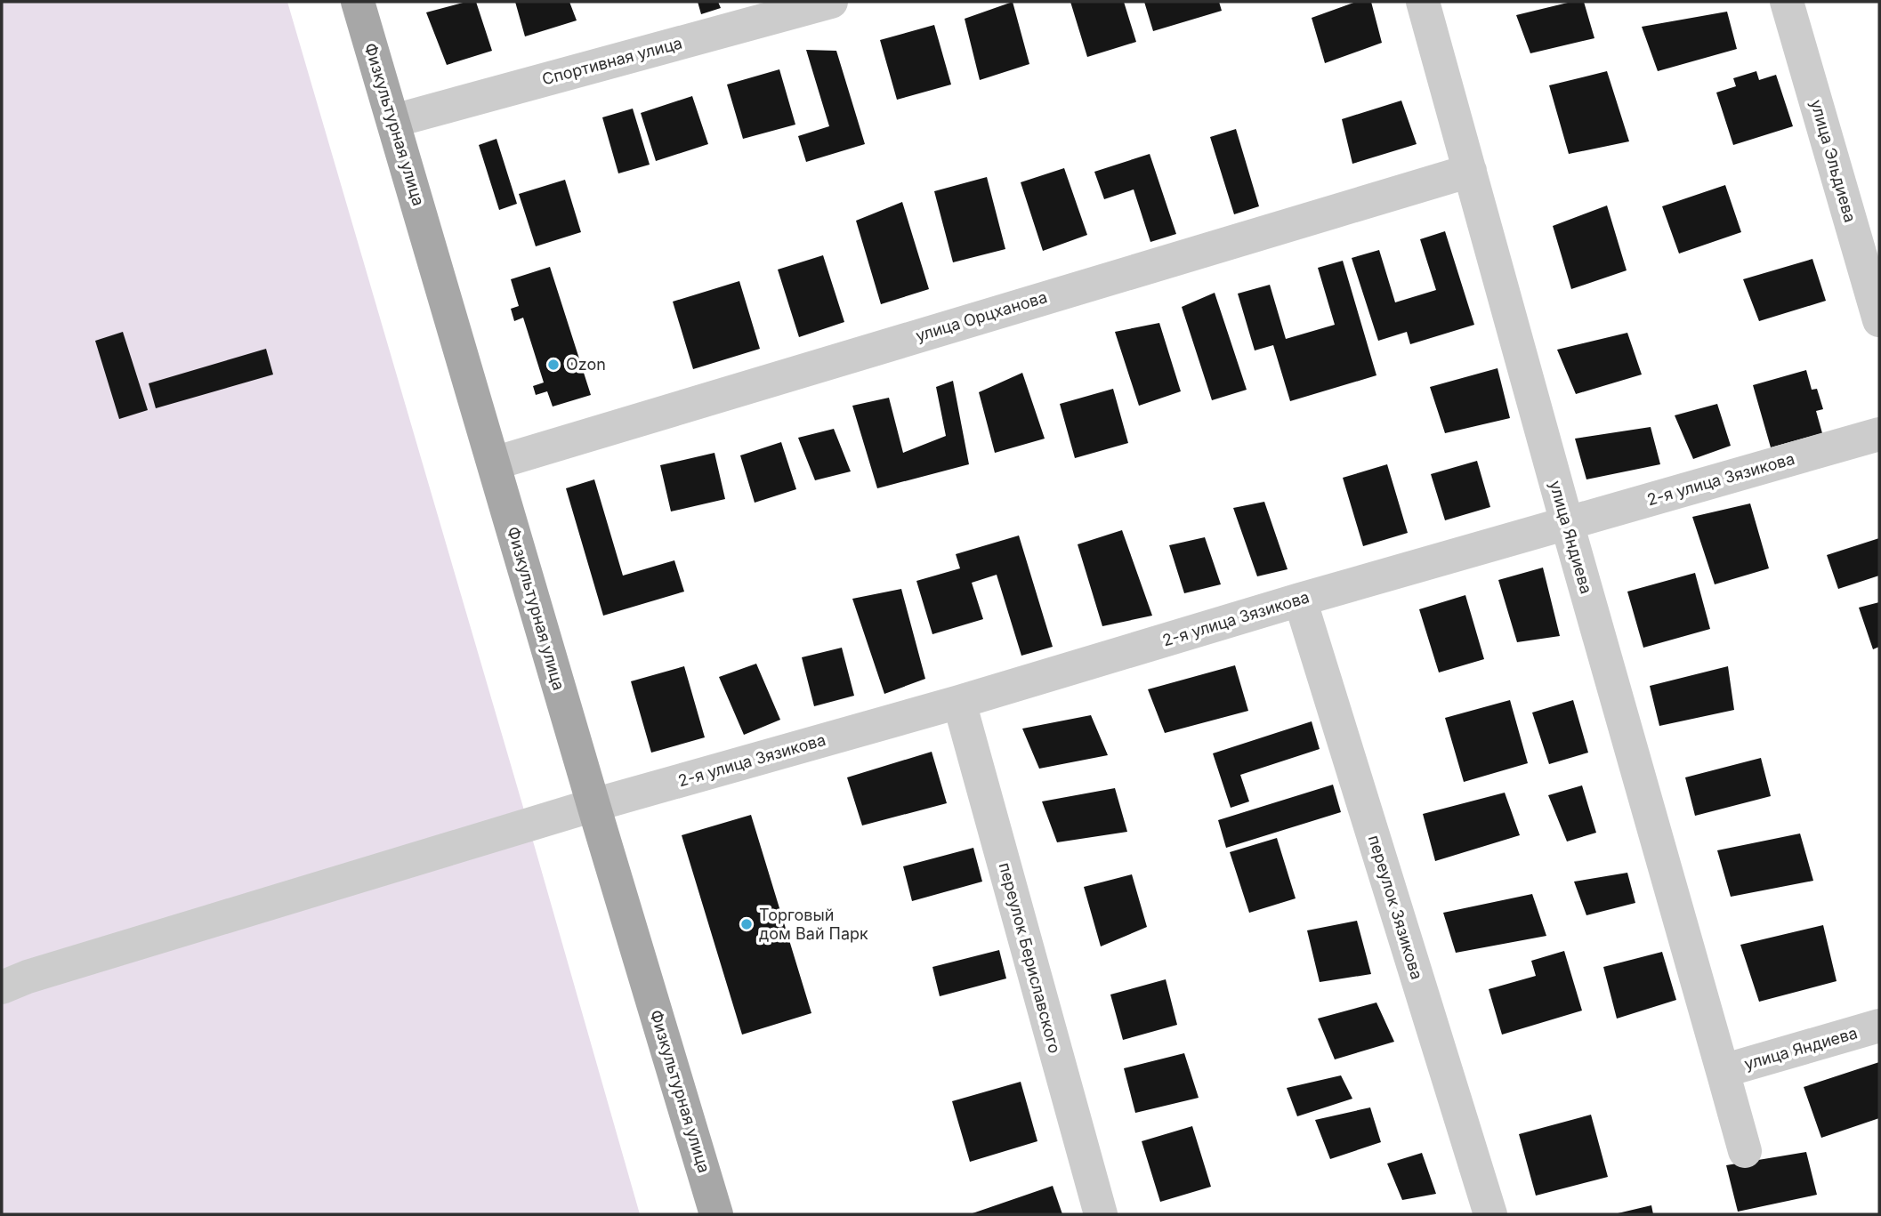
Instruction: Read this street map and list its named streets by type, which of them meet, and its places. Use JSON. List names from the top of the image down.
{
  "streets": {
    "main road": ["Физкультурная улица"],
    "street": [
      "Спортивная улица",
      "улица Эльдиева",
      "улица Орцханова",
      "2-я улица Зязикова",
      "улица Яндиева",
      "переулок Зязикова",
      "переулок Бериславского"
    ]
  },
  "crossings": [
    ["Спортивная улица", "Физкультурная улица"],
    ["Физкультурная улица", "улица Орцханова"],
    ["Физкультурная улица", "2-я улица Зязикова"],
    ["улица Орцханова", "улица Яндиева"],
    ["2-я улица Зязикова", "улица Яндиева"],
    ["2-я улица Зязикова", "переулок Зязикова"],
    ["2-я улица Зязикова", "переулок Бериславского"]
  ],
  "places": ["Ozon", "Торговый дом Вай Парк"]
}
